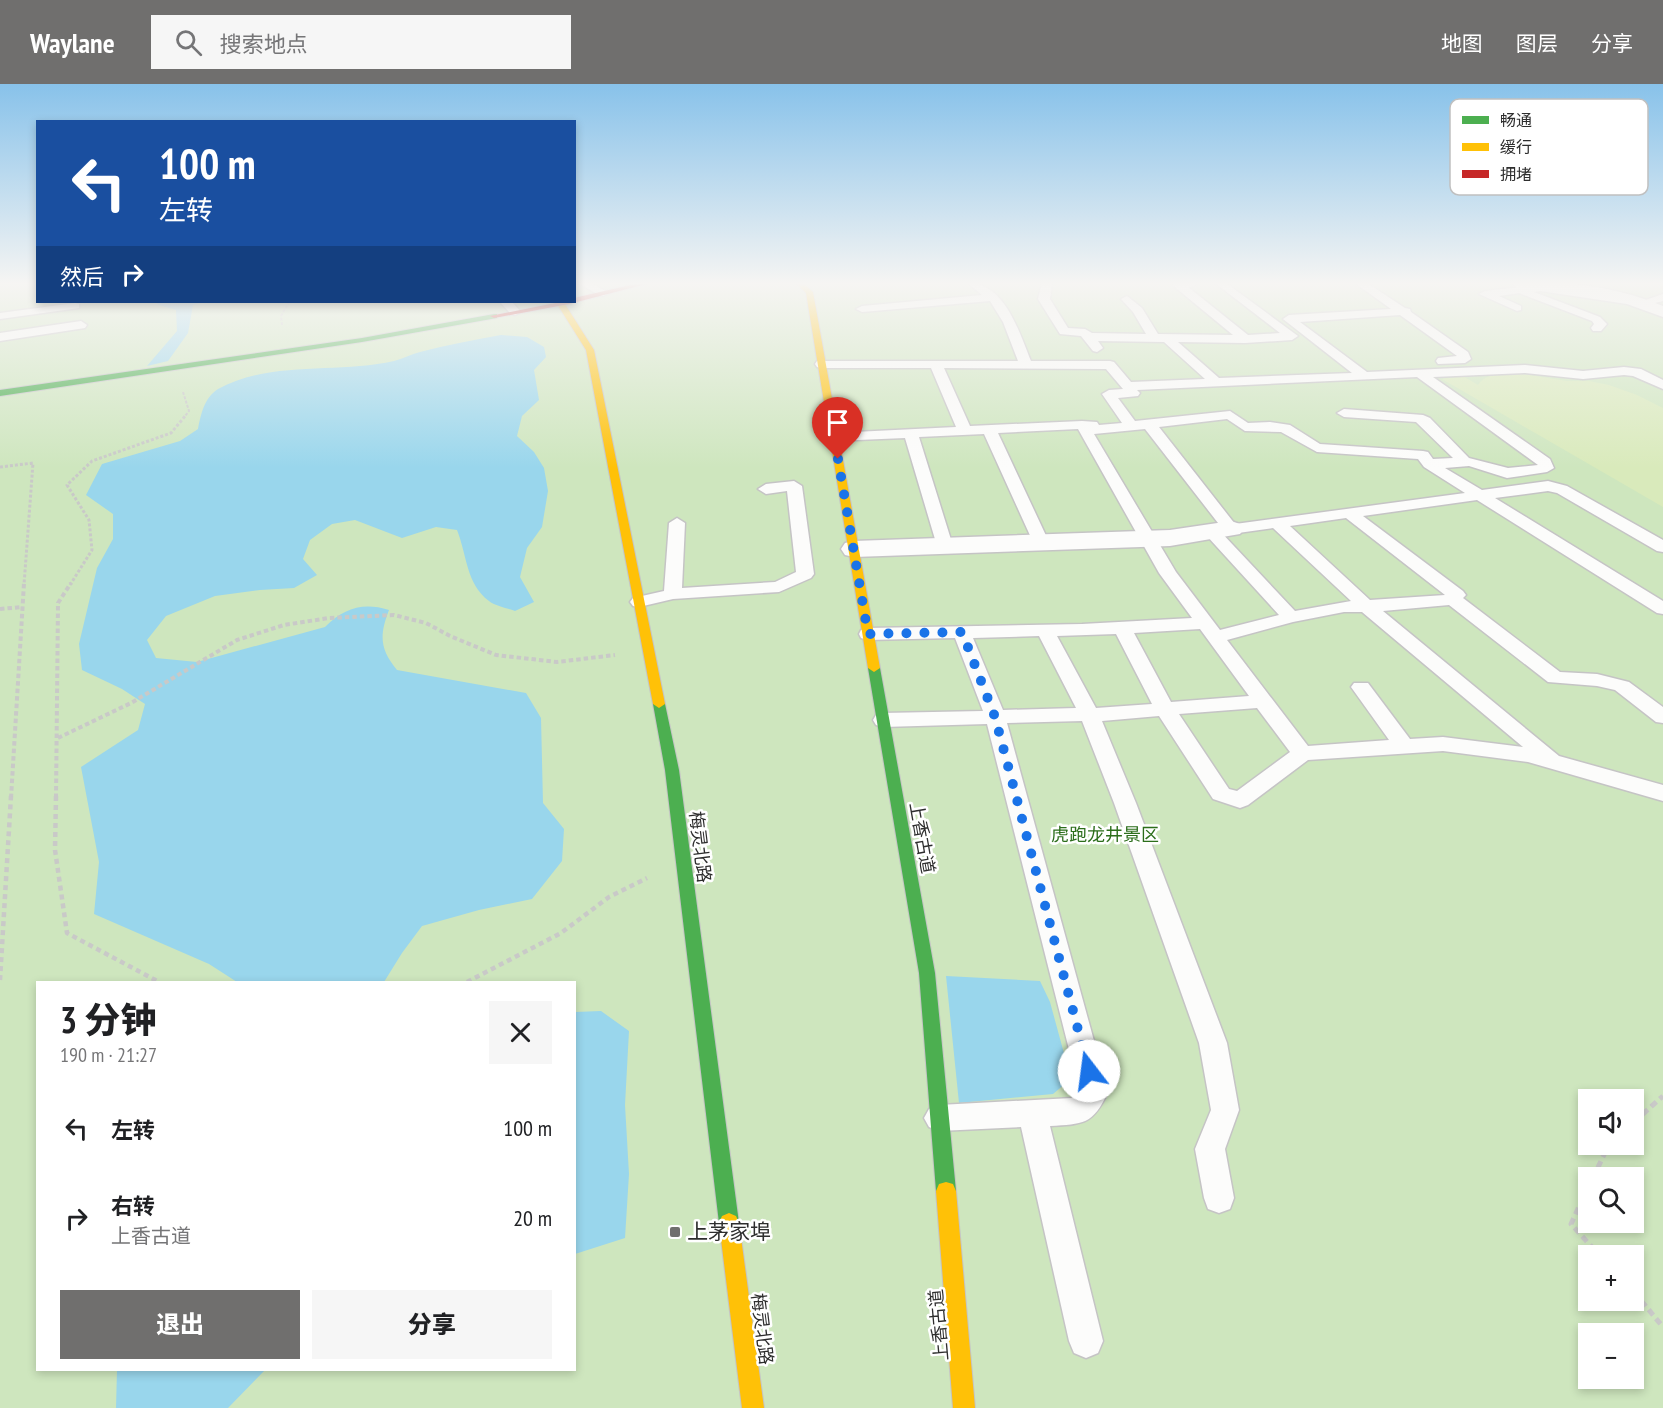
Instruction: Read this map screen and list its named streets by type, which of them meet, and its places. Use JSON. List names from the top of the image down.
{
  "streets": {
    "street": ["上香古道", "梅灵北路"]
  },
  "parks": ["虎跑龙井景区"],
  "places": {
    "transit": ["上茅家埠"]
  },
  "legend": ["畅通", "缓行", "拥堵"],
  "page": {
    "header": "Waylane",
    "search": "搜索地点",
    "nav": ["地图", "图层", "分享"],
    "turn": ["100 m", "左转"],
    "then": "然后",
    "heading": ["3 分钟", "190 m · 21:27"],
    "list": [
      {
        "name": "左转",
        "value": "100 m"
      },
      {
        "name": "右转",
        "note": "上香古道",
        "value": "20 m"
      }
    ],
    "map_buttons": ["+", "−"],
    "buttons": ["退出", "分享"]
  }
}
